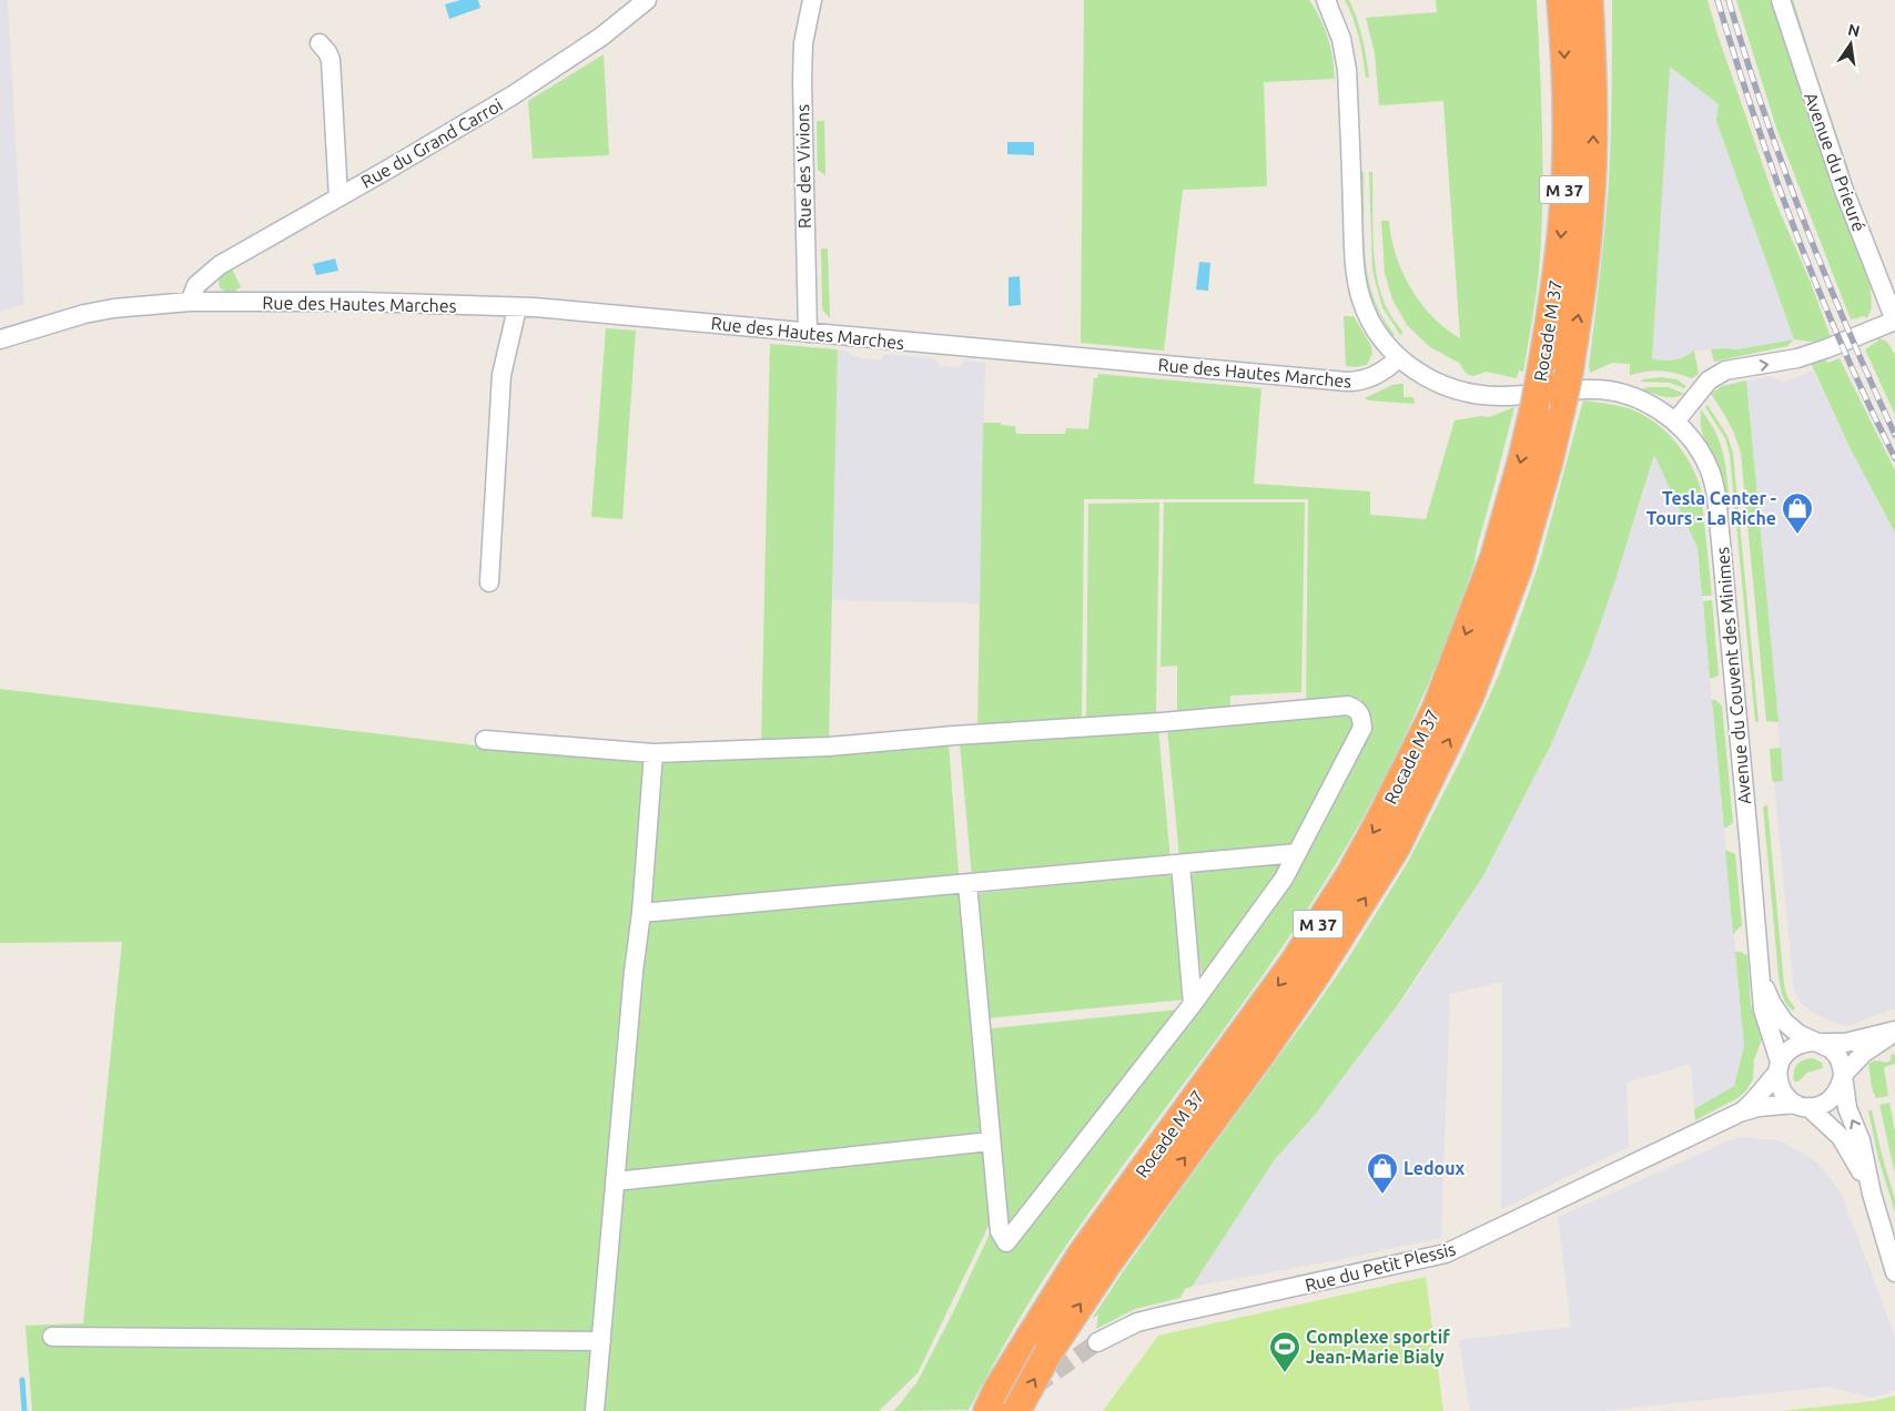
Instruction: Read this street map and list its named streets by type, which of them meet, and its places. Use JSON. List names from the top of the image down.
{
  "streets": {
    "highway": ["M 37", "Rocade M 37"],
    "street": [
      "Rue du Grand Carroi",
      "Avenue du Prieuré",
      "Rue des Vivions",
      "Rue des Hautes Marches",
      "Avenue du Couvent des Minimes",
      "Rue du Petit Plessis"
    ]
  },
  "crossings": [
    ["Rue des Vivions", "Rue des Hautes Marches"],
    ["Rue des Hautes Marches", "Avenue du Couvent des Minimes"],
    ["Avenue du Couvent des Minimes", "Rue du Petit Plessis"]
  ],
  "places": {
    "shop": ["Tesla Center - Tours - La Riche", "Ledoux"],
    "sports": ["Complexe sportif Jean-Marie Bialy"]
  },
  "north": "top"
}
